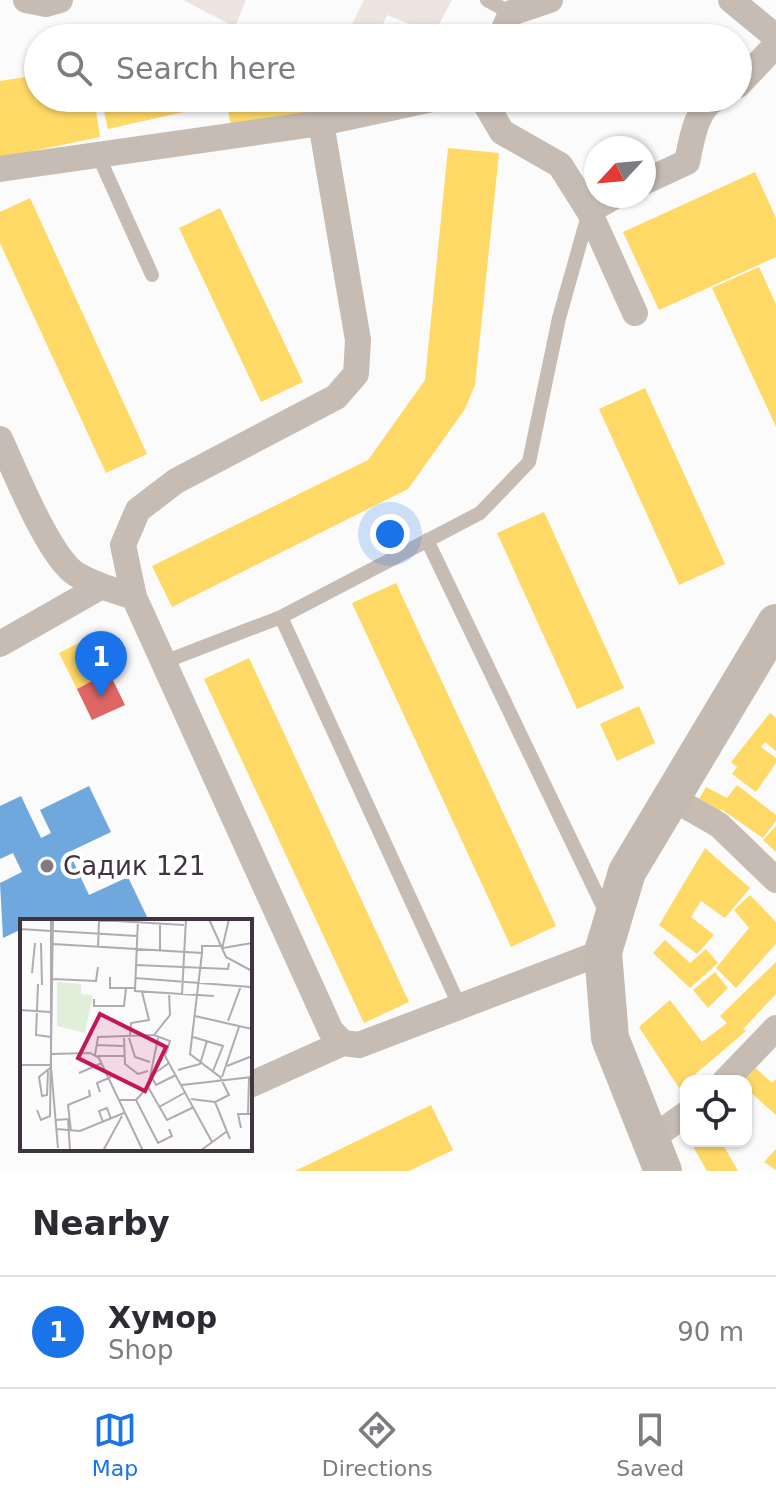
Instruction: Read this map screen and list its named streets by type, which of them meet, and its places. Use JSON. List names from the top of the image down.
{
  "places": ["Садик 121"],
  "north": "bottom left",
  "page": {
    "search": "Search here",
    "pins": "1",
    "heading": "Nearby",
    "list": [
      {
        "mark": "1",
        "name": "Хумор",
        "note": "Shop",
        "value": "90 m"
      }
    ],
    "nav": ["Map", "Directions", "Saved"]
  }
}
